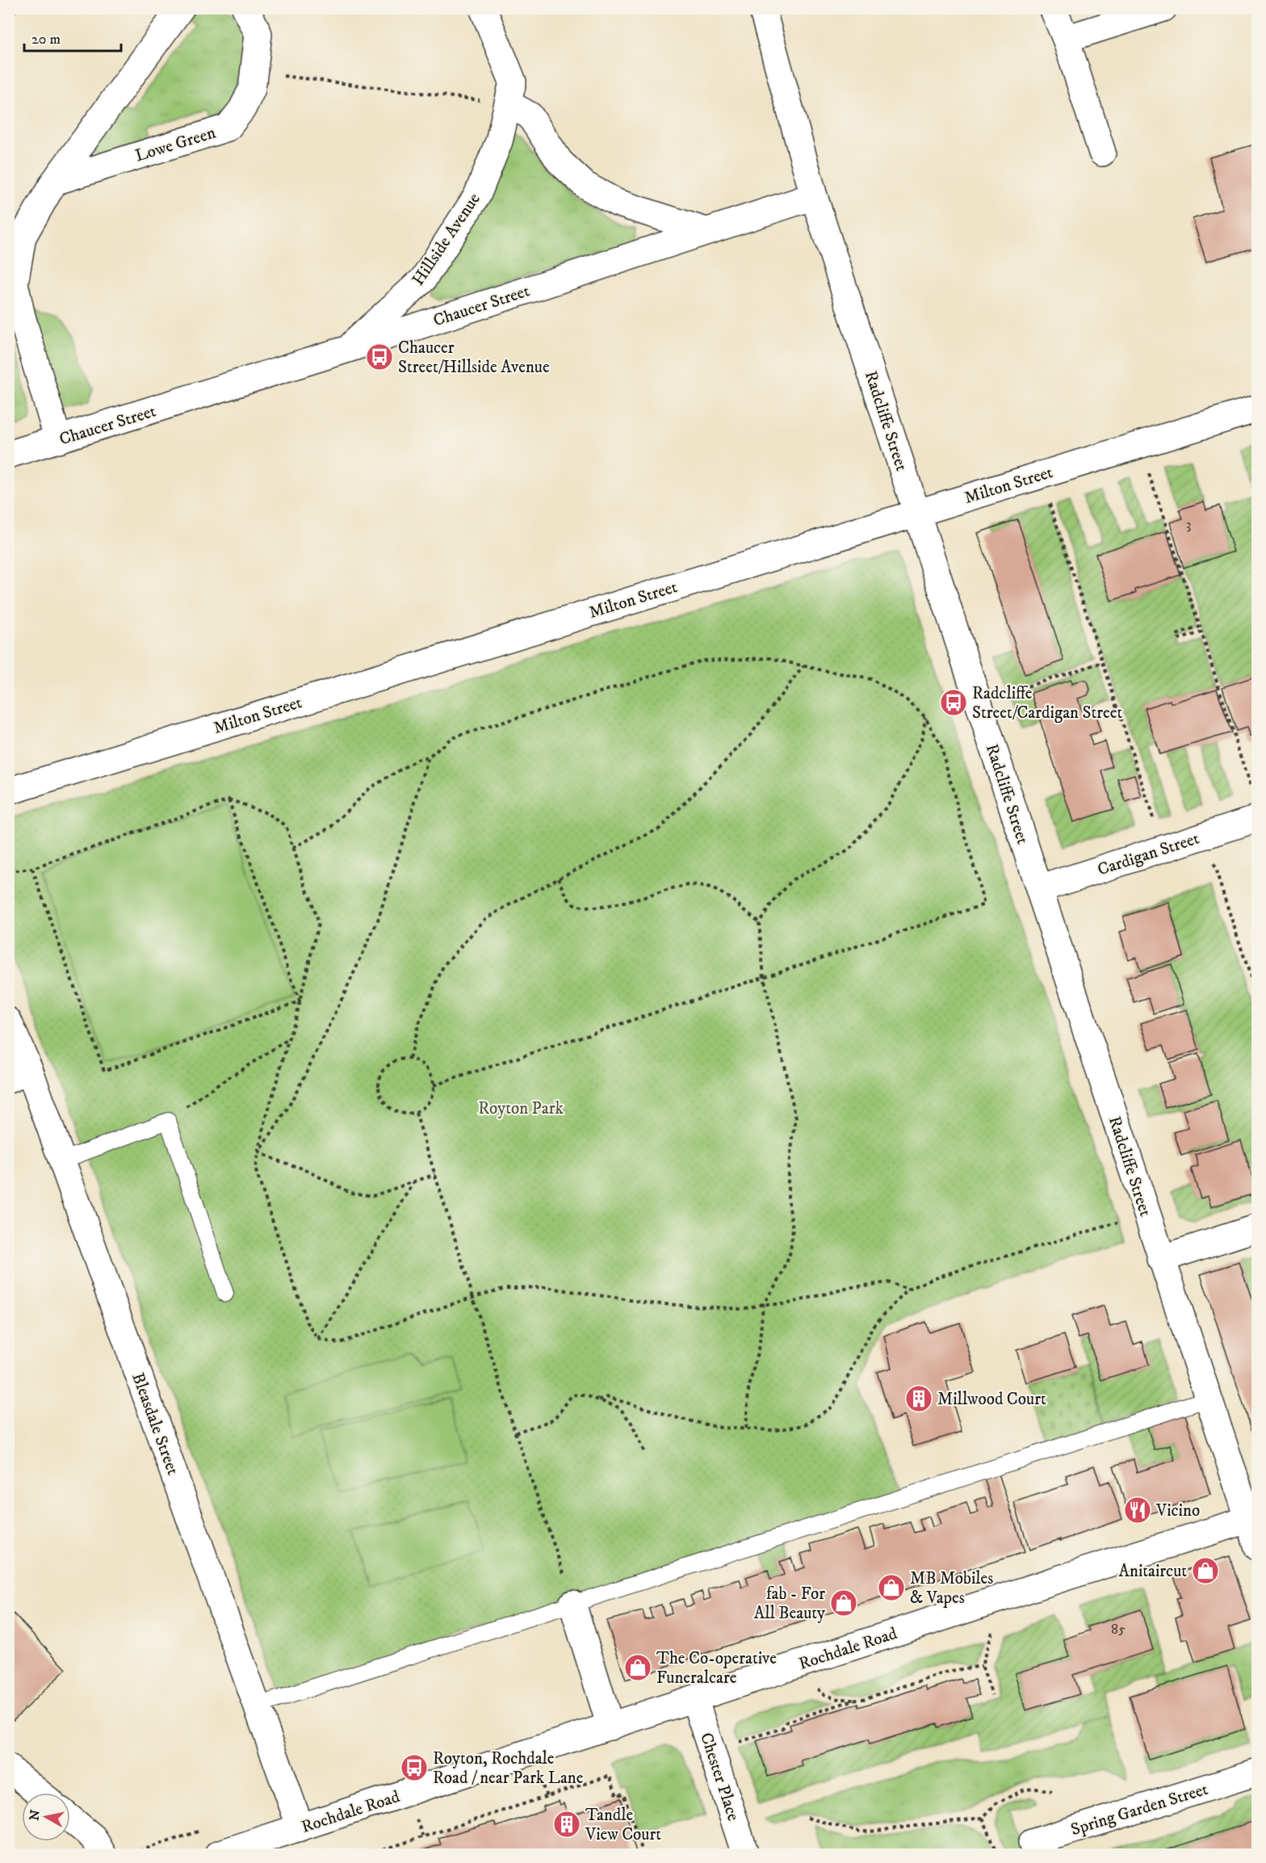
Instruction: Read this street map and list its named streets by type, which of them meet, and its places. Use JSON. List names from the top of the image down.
{
  "streets": {
    "street": [
      "Lowe Green",
      "Hillside Avenue",
      "Chaucer Street",
      "Radcliffe Street",
      "Milton Street",
      "Cardigan Street",
      "Bleasdale Street",
      "Rochdale Road",
      "Chester Place",
      "Spring Garden Street"
    ]
  },
  "crossings": [
    ["Hillside Avenue", "Chaucer Street"],
    ["Chaucer Street", "Radcliffe Street"],
    ["Radcliffe Street", "Milton Street"],
    ["Radcliffe Street", "Cardigan Street"],
    ["Radcliffe Street", "Rochdale Road"],
    ["Bleasdale Street", "Rochdale Road"],
    ["Rochdale Road", "Chester Place"]
  ],
  "parks": ["Royton Park"],
  "places": {
    "bus stop": ["Chaucer Street/Hillside Avenue", "Radcliffe Street/Cardigan Street", "Royton, Rochdale Road / near Park Lane"],
    "building": ["Millwood Court", "Tandle View Court"],
    "restaurant": ["Vicino"],
    "shop": [
      "Anitaircut",
      "MB Mobiles & Vapes",
      "fab - For All Beauty",
      "The Co-operative Funeralcare"
    ]
  },
  "house_numbers": ["3", "85"],
  "scale_bar": "20 m",
  "north": "left"
}
